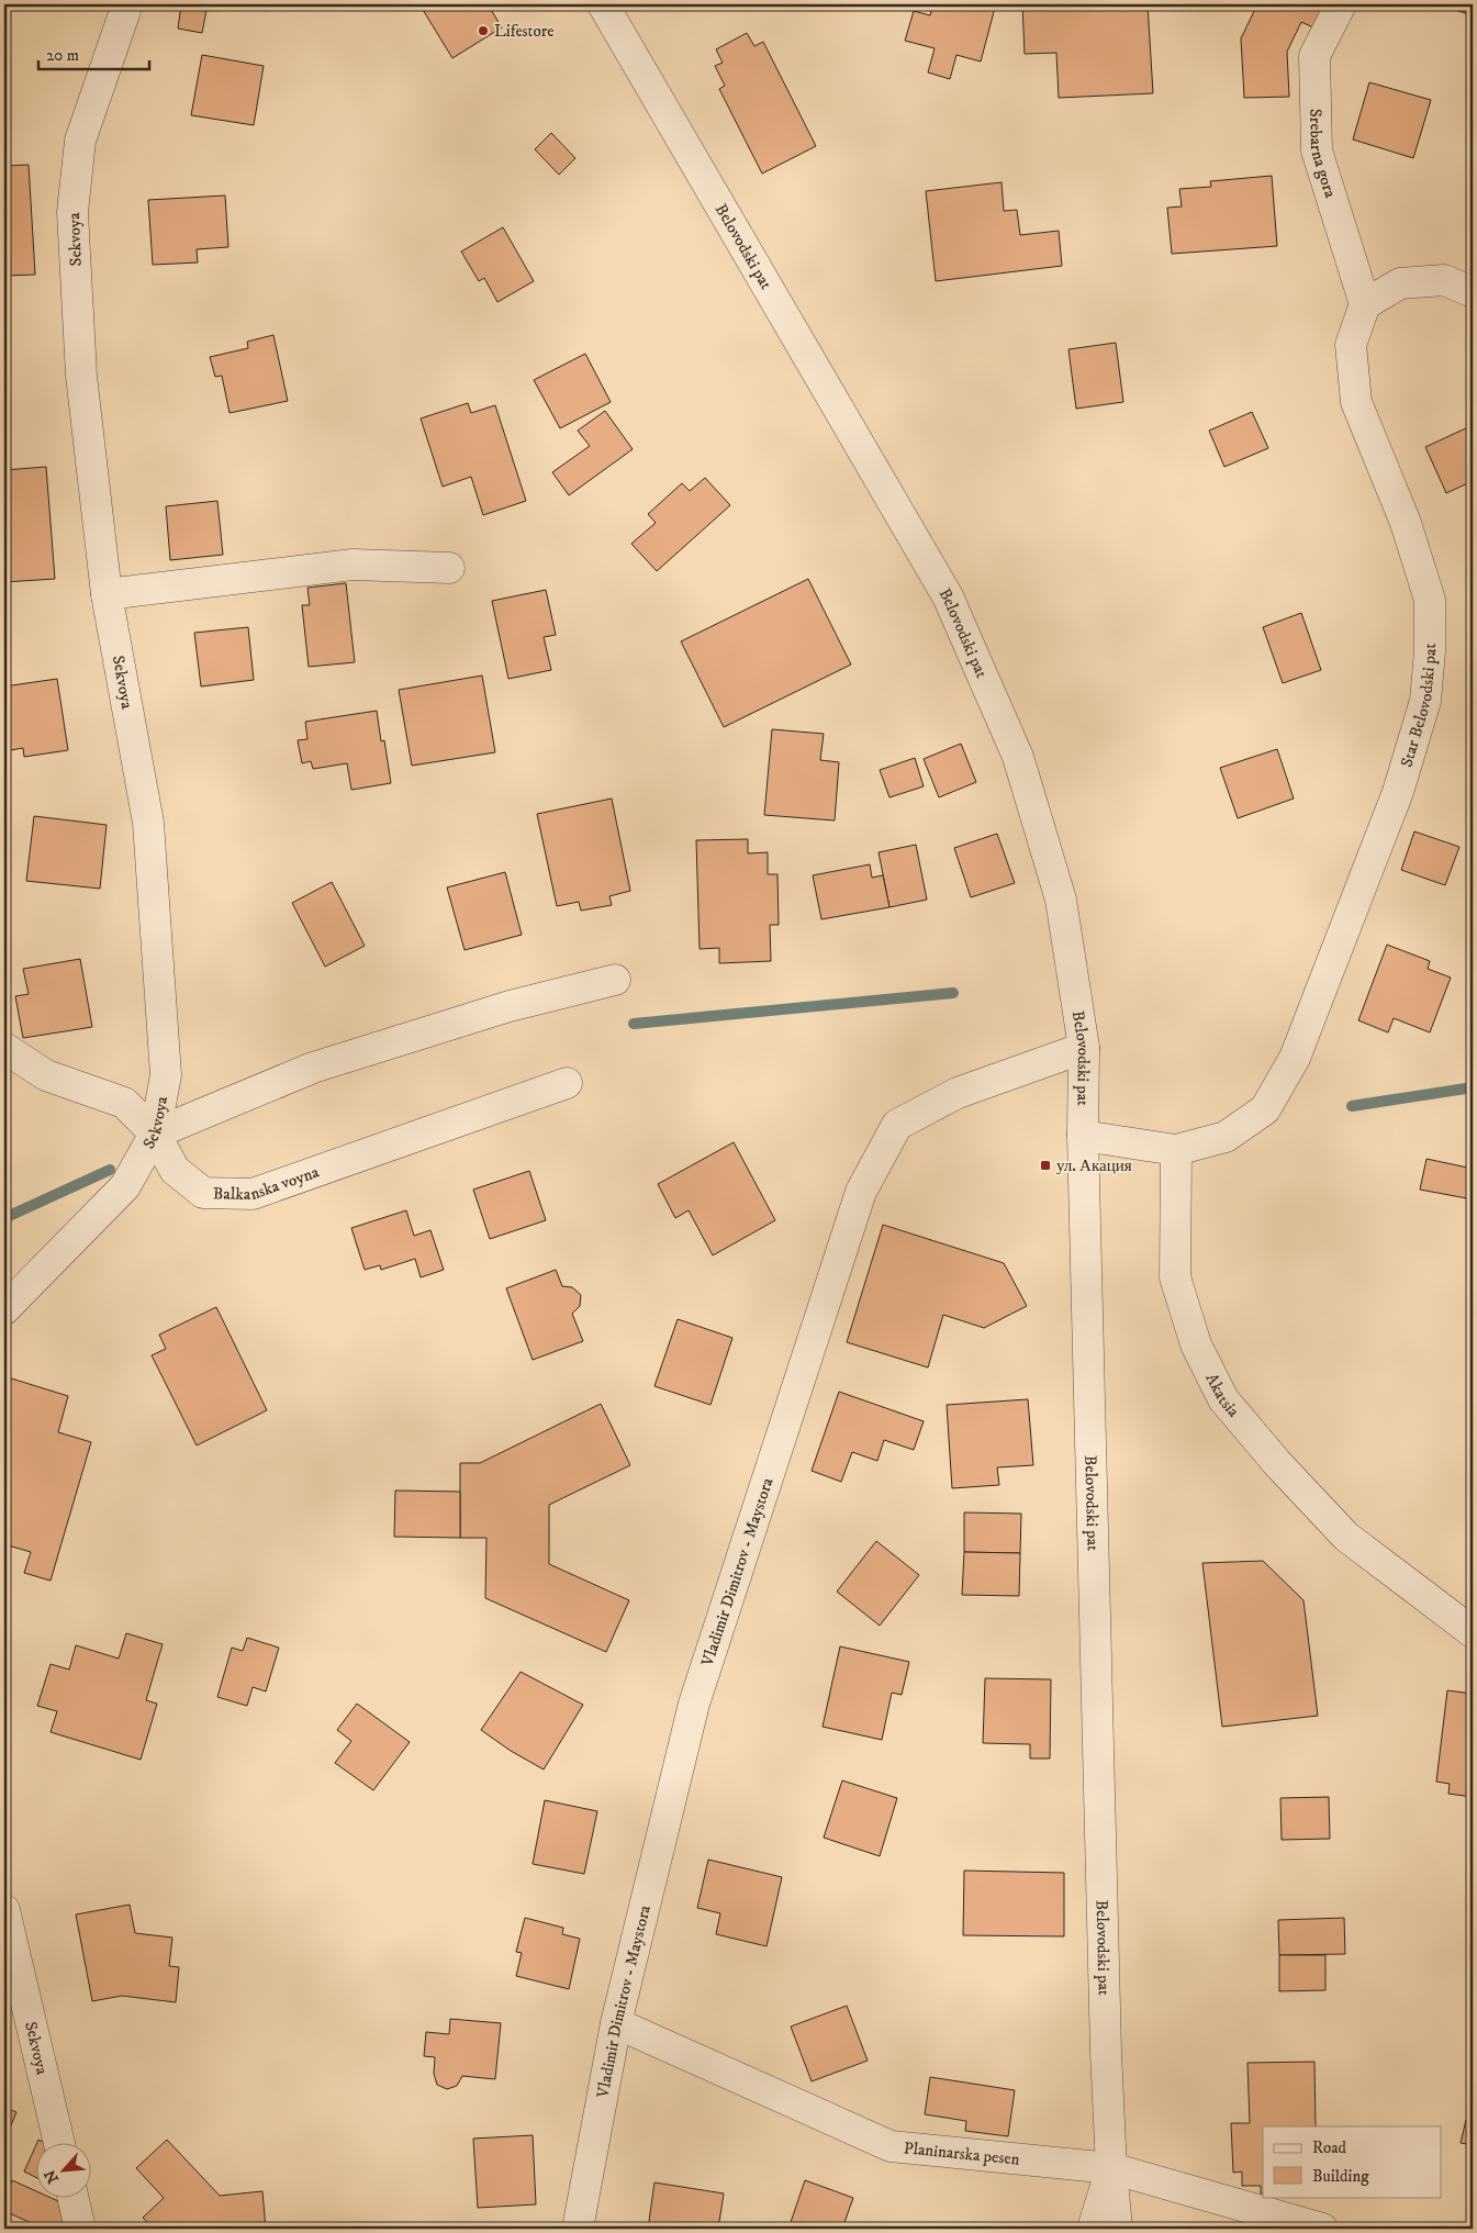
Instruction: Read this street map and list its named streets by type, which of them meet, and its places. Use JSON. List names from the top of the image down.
{
  "streets": {
    "street": [
      "Srebarna gora",
      "Sekvoya",
      "Belovodski pat",
      "Star Belovodski pat",
      "Balkanska voyna",
      "Akatsia",
      "Vladimir Dimitrov - Maystora",
      "Planinarska pesen"
    ]
  },
  "crossings": [
    ["Srebarna gora", "Star Belovodski pat"],
    ["Sekvoya", "Balkanska voyna"],
    ["Belovodski pat", "Vladimir Dimitrov - Maystora"],
    ["Belovodski pat", "Planinarska pesen"],
    ["Star Belovodski pat", "Akatsia"],
    ["Vladimir Dimitrov - Maystora", "Planinarska pesen"]
  ],
  "places": {
    "other": ["Lifestore"],
    "transit": ["ул. Акация"]
  },
  "legend": ["Road", "Building"],
  "scale_bar": "20 m",
  "north": "bottom left"
}
